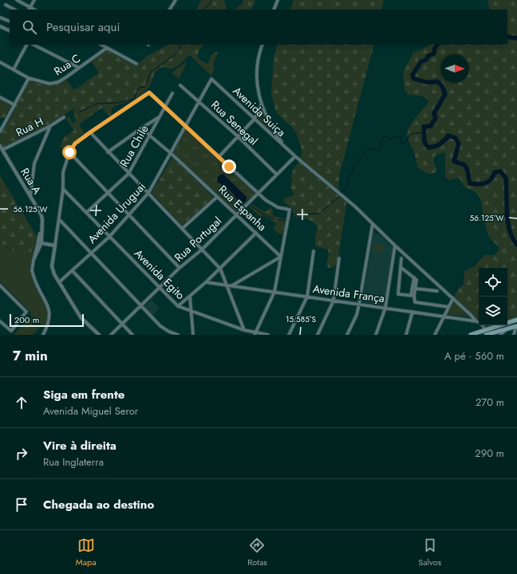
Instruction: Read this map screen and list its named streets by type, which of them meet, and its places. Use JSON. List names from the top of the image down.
{
  "streets": {
    "street": [
      "Rua C",
      "Avenida Suiça",
      "Rua Senegal",
      "Rua H",
      "Rua Chile",
      "Rua A",
      "Rua Espanha",
      "Avenida Uruguai",
      "Rua Portugal",
      "Avenida Egito",
      "Avenida França"
    ]
  },
  "crossings": [
    ["Avenida Suiça", "Avenida Uruguai"],
    ["Avenida Suiça", "Rua Portugal"],
    ["Avenida Suiça", "Avenida França"],
    ["Rua Senegal", "Avenida Uruguai"],
    ["Rua Senegal", "Rua Portugal"],
    ["Rua H", "Rua A"],
    ["Rua Chile", "Rua Espanha"],
    ["Rua Chile", "Avenida Egito"],
    ["Rua Espanha", "Avenida Uruguai"],
    ["Rua Espanha", "Rua Portugal"],
    ["Avenida Uruguai", "Avenida Egito"],
    ["Rua Portugal", "Avenida Egito"]
  ],
  "scale_bar": "200 m",
  "north": "right",
  "page": {
    "search": "Pesquisar aqui",
    "scale": "200 m",
    "heading": ["7 min", "A pé · 560 m"],
    "list": [
      ["Siga em frente", "Avenida Miguel Seror", "270 m"],
      ["Vire à direita", "Rua Inglaterra", "290 m"],
      "Chegada ao destino"
    ],
    "nav": ["Mapa", "Rotas", "Salvos"]
  },
  "coordinates": ["56.125°W", "15.585°S"]
}
